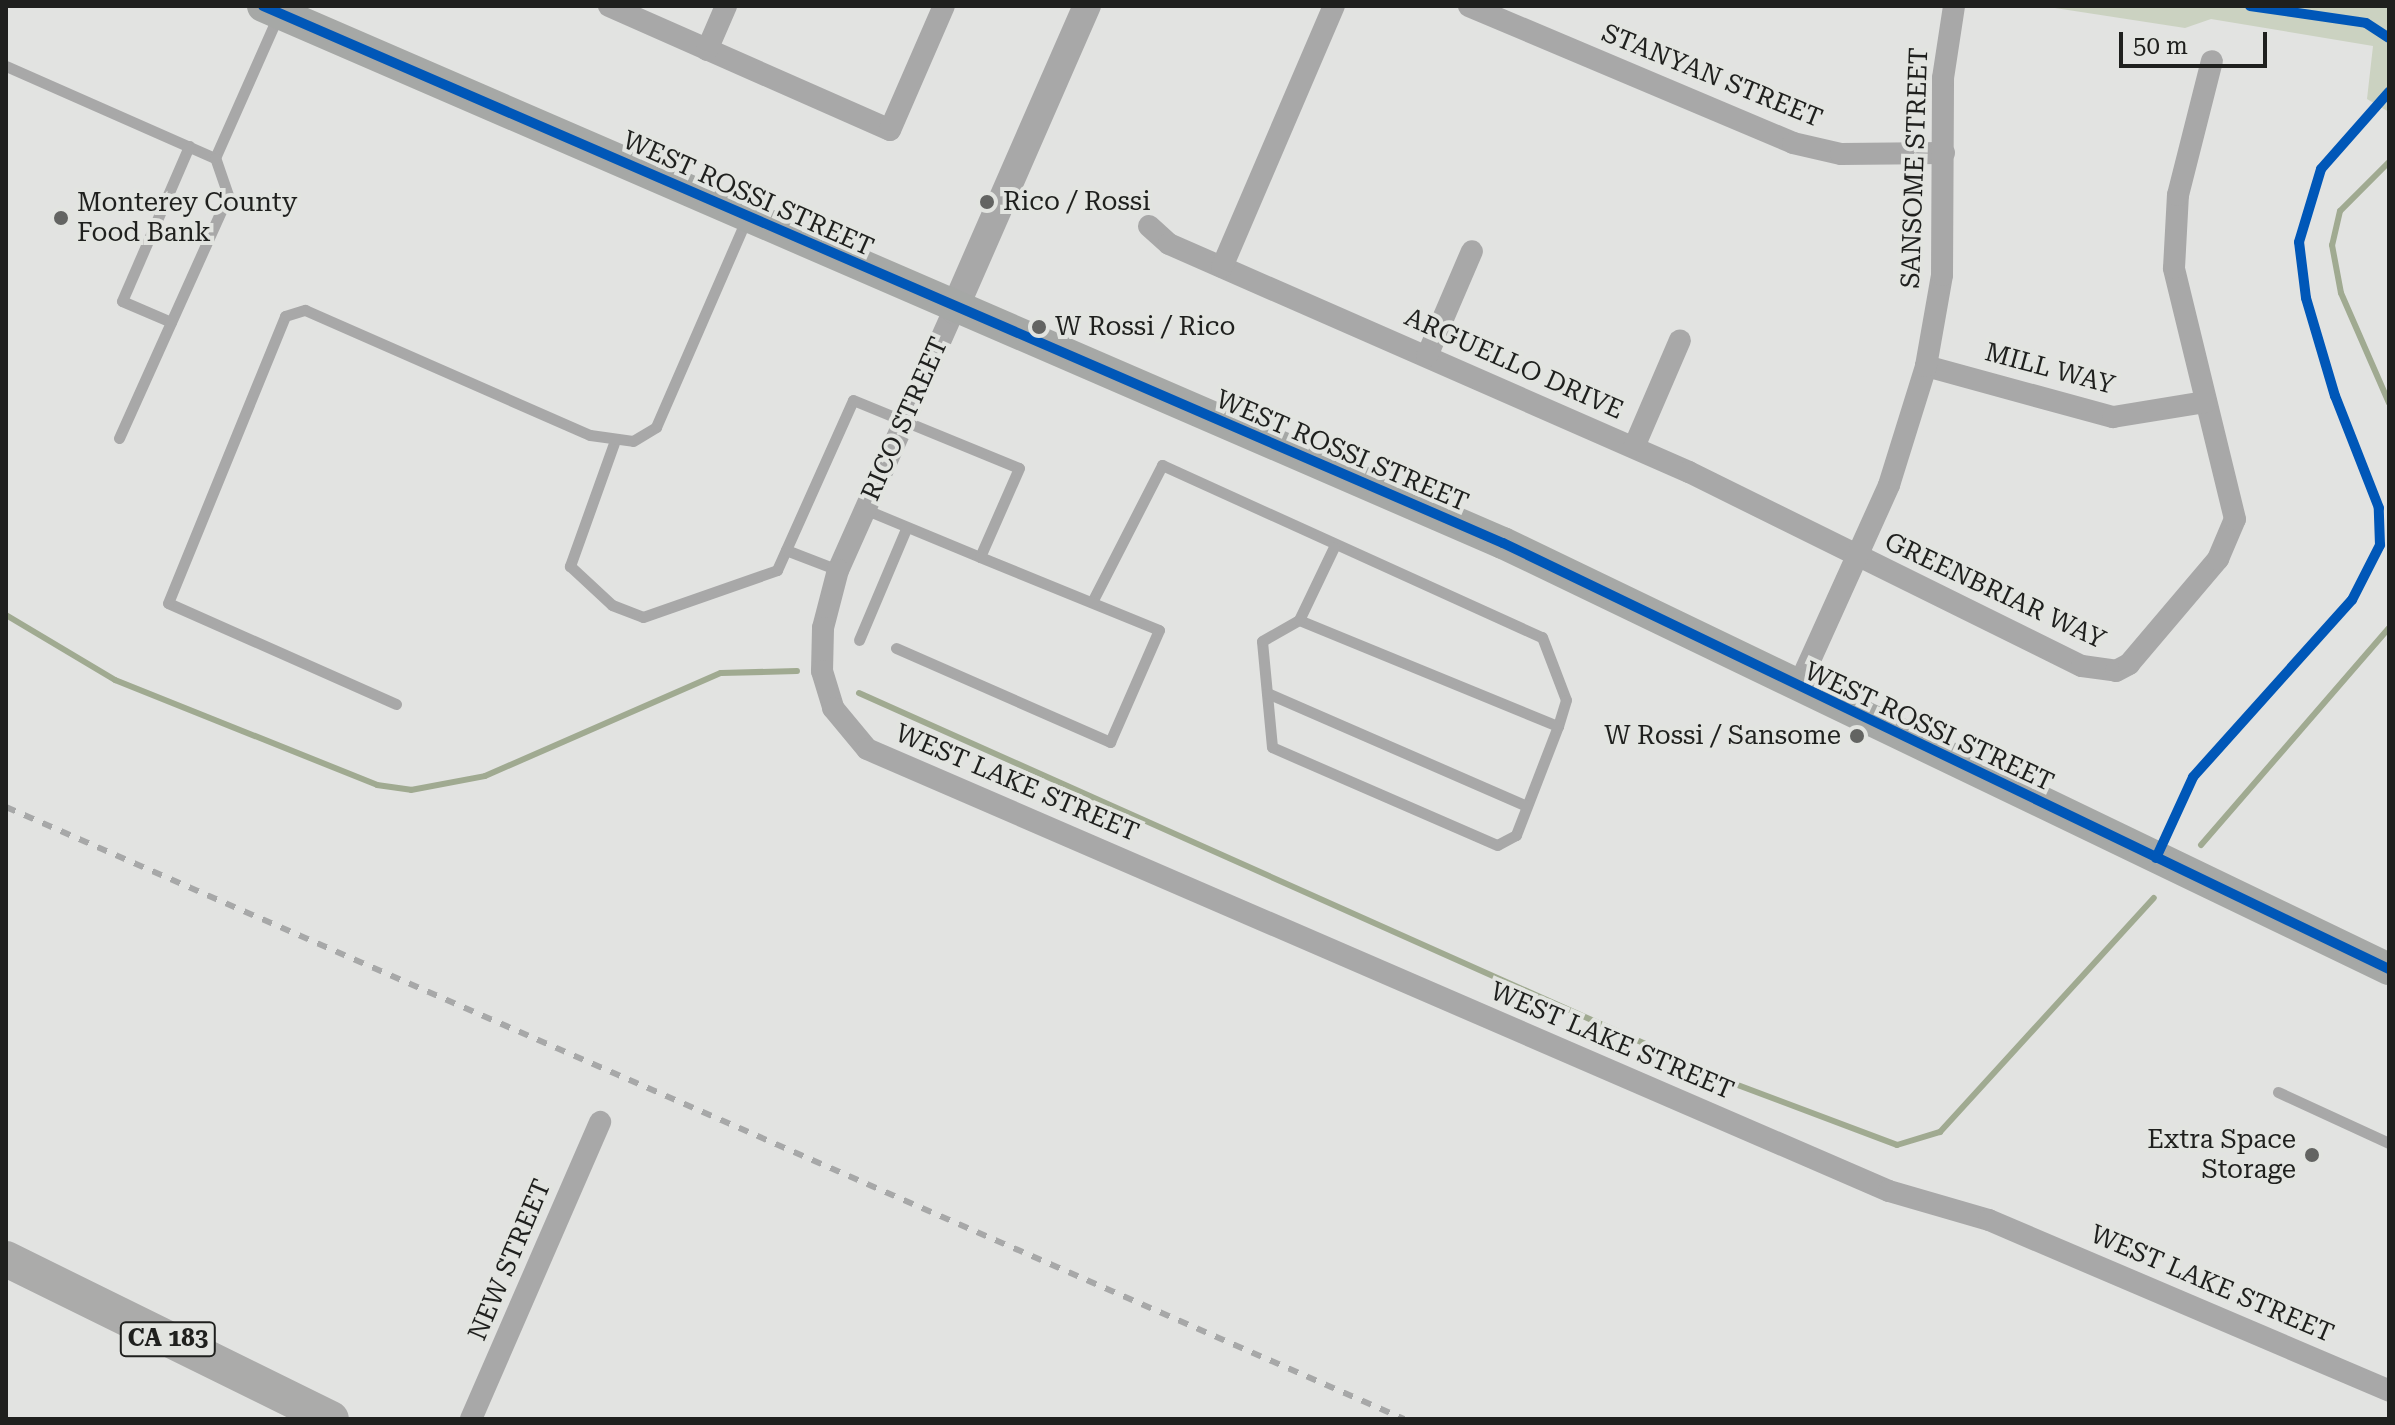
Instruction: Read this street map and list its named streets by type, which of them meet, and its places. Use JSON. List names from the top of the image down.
{
  "streets": {
    "main road": ["WEST ROSSI STREET", "CA 183"],
    "street": [
      "STANYAN STREET",
      "SANSOME STREET",
      "ARGUELLO DRIVE",
      "MILL WAY",
      "RICO STREET",
      "GREENBRIAR WAY",
      "WEST LAKE STREET",
      "NEW STREET"
    ]
  },
  "crossings": [
    ["STANYAN STREET", "SANSOME STREET"],
    ["SANSOME STREET", "WEST ROSSI STREET"],
    ["SANSOME STREET", "ARGUELLO DRIVE"],
    ["SANSOME STREET", "MILL WAY"],
    ["SANSOME STREET", "GREENBRIAR WAY"],
    ["WEST ROSSI STREET", "RICO STREET"],
    ["ARGUELLO DRIVE", "GREENBRIAR WAY"],
    ["MILL WAY", "GREENBRIAR WAY"],
    ["RICO STREET", "WEST LAKE STREET"]
  ],
  "places": [
    "Rico / Rossi",
    "Monterey County Food Bank",
    "W Rossi / Rico",
    "W Rossi / Sansome",
    "Extra Space Storage"
  ],
  "scale_bar": "50 m"
}
